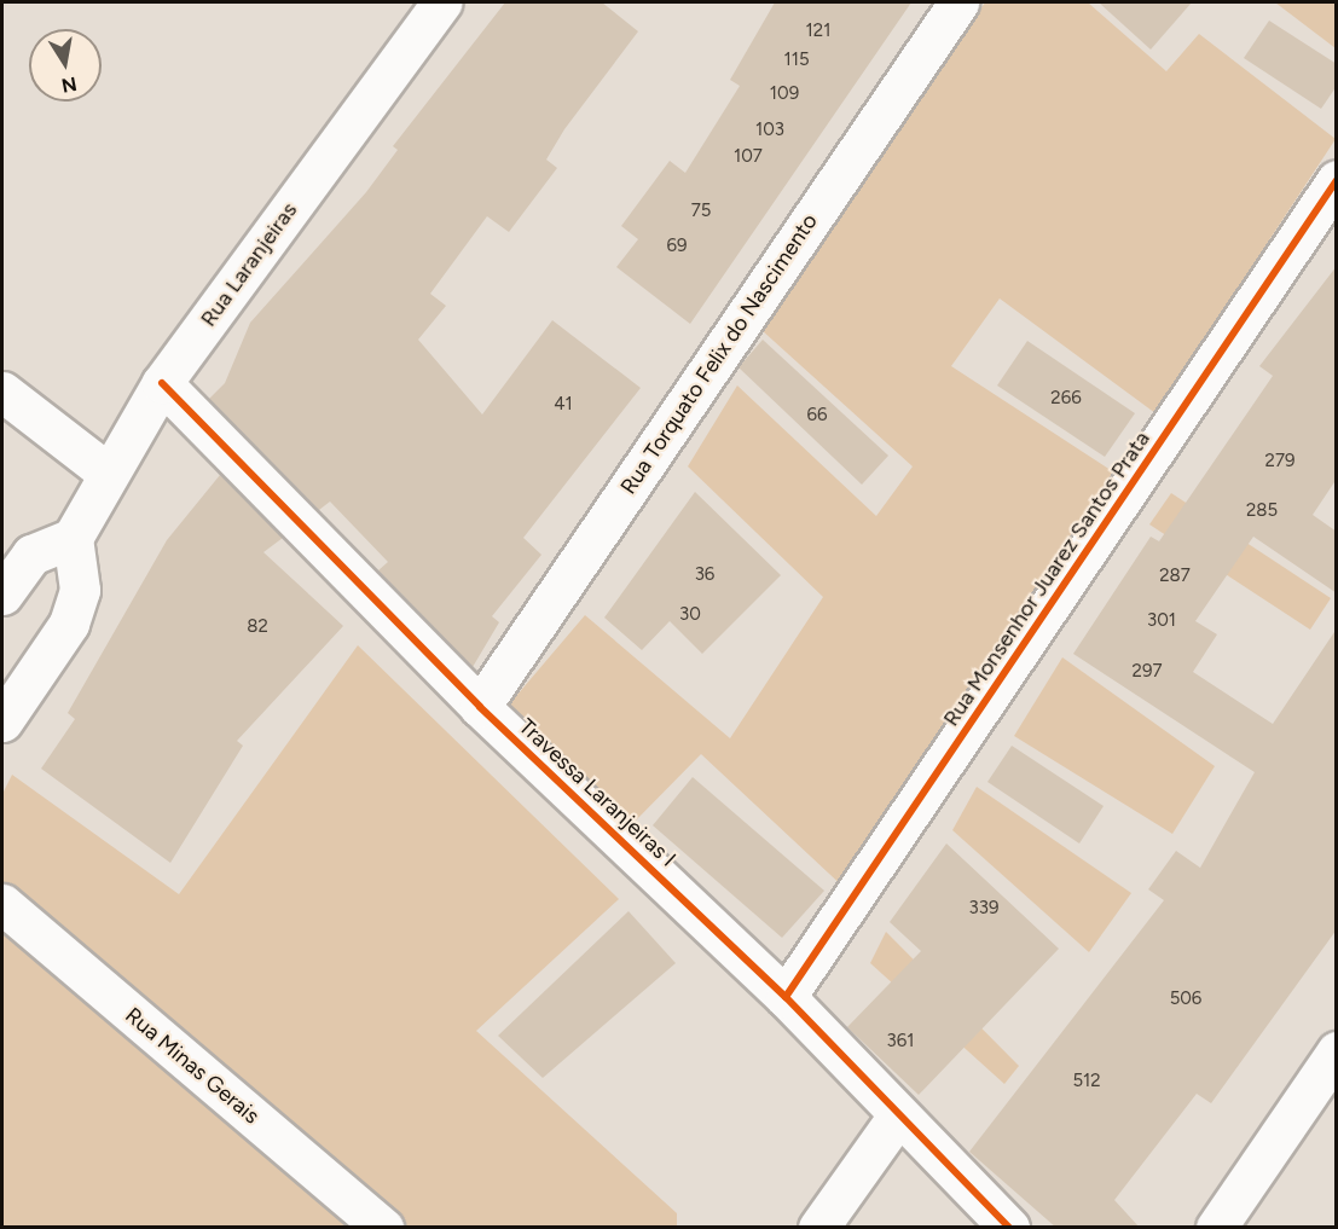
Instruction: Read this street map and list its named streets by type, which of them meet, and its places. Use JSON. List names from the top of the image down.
{
  "streets": {
    "street": [
      "Rua Laranjeiras",
      "Rua Torquato Felix do Nascimento",
      "Rua Monsenhor Juarez Santos Prata",
      "Travessa Laranjeiras I",
      "Rua Minas Gerais"
    ]
  },
  "crossings": [
    ["Rua Laranjeiras", "Travessa Laranjeiras I"],
    ["Rua Torquato Felix do Nascimento", "Travessa Laranjeiras I"],
    ["Rua Monsenhor Juarez Santos Prata", "Travessa Laranjeiras I"]
  ],
  "house_numbers": [
    "121",
    "115",
    "109",
    "103",
    "107",
    "75",
    "69",
    "266",
    "41",
    "66",
    "279",
    "285",
    "36",
    "287",
    "30",
    "301",
    "82",
    "297",
    "339",
    "506",
    "361",
    "512"
  ],
  "north": "bottom"
}
